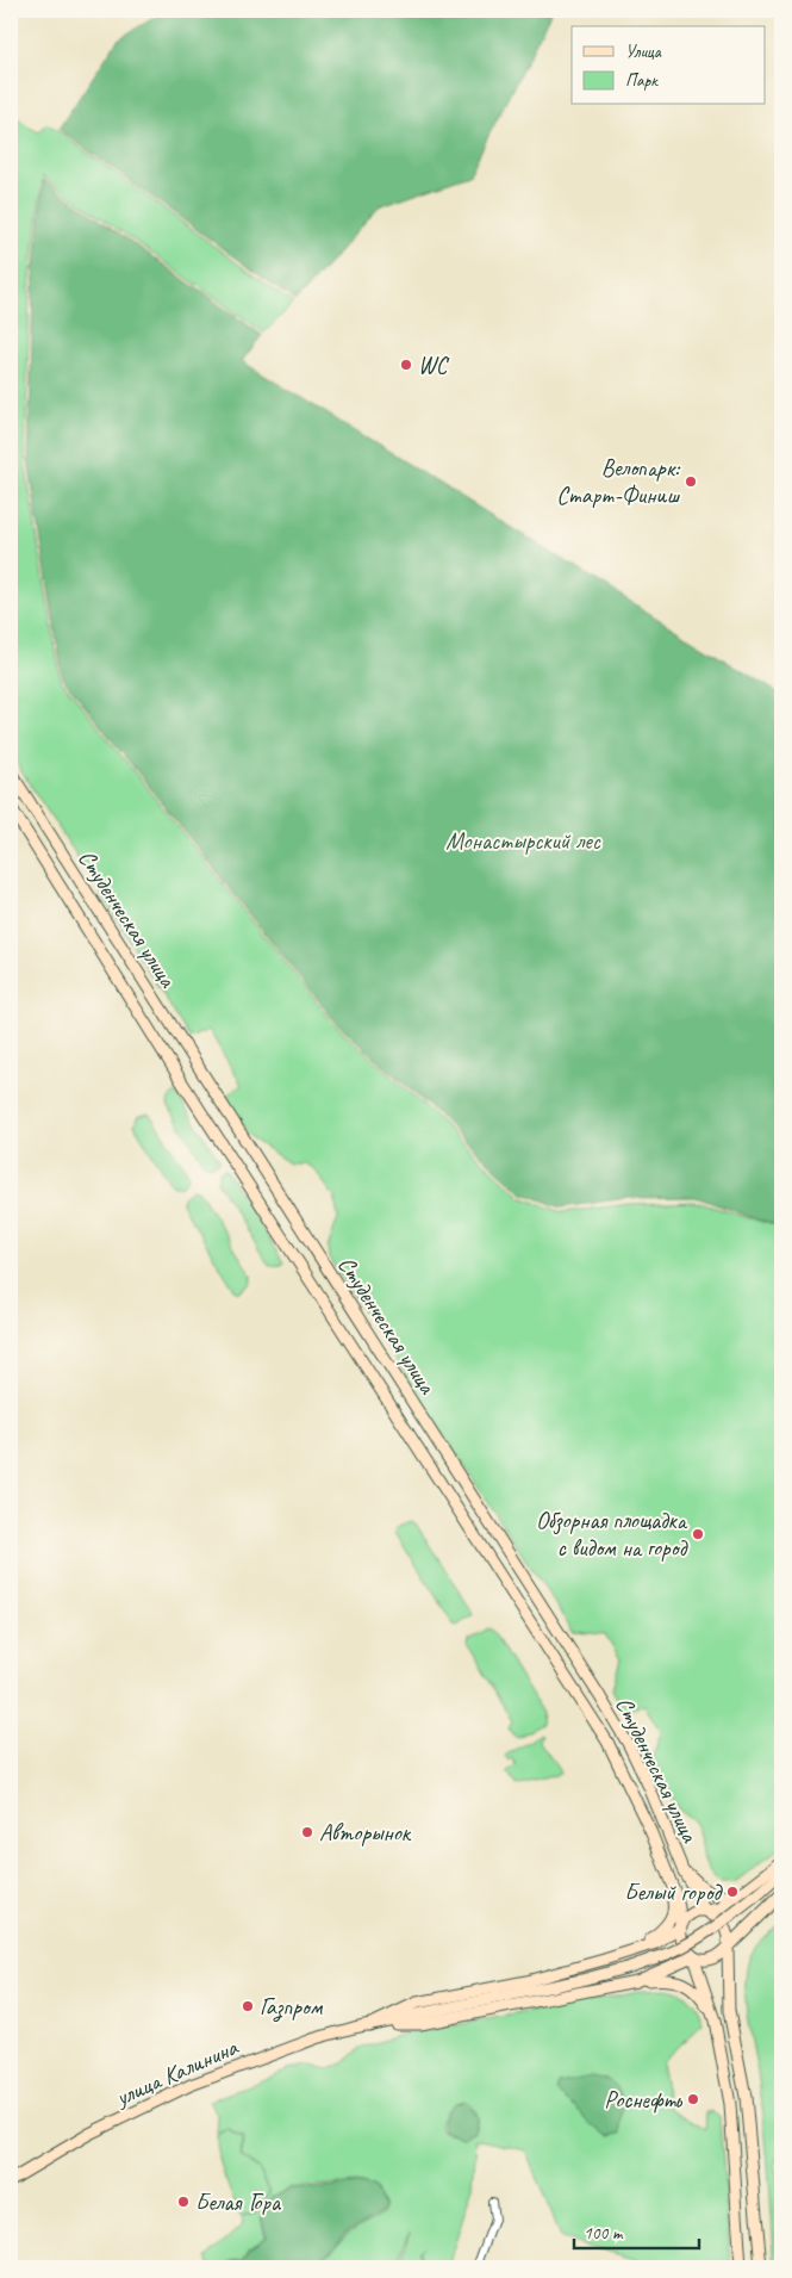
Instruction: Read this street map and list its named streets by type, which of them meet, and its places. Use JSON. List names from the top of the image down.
{
  "streets": {
    "main road": ["Студенческая улица", "улица Калинина"]
  },
  "parks": ["Монастырский лес"],
  "places": [
    "WC",
    "Велопарк: Старт-Финиш",
    "Обзорная площадка с видом на город",
    "Авторынок",
    "Белый город",
    "Газпром",
    "Роснефть",
    "Белая Гора"
  ],
  "legend": ["Улица", "Парк"],
  "scale_bar": "100 m"
}
